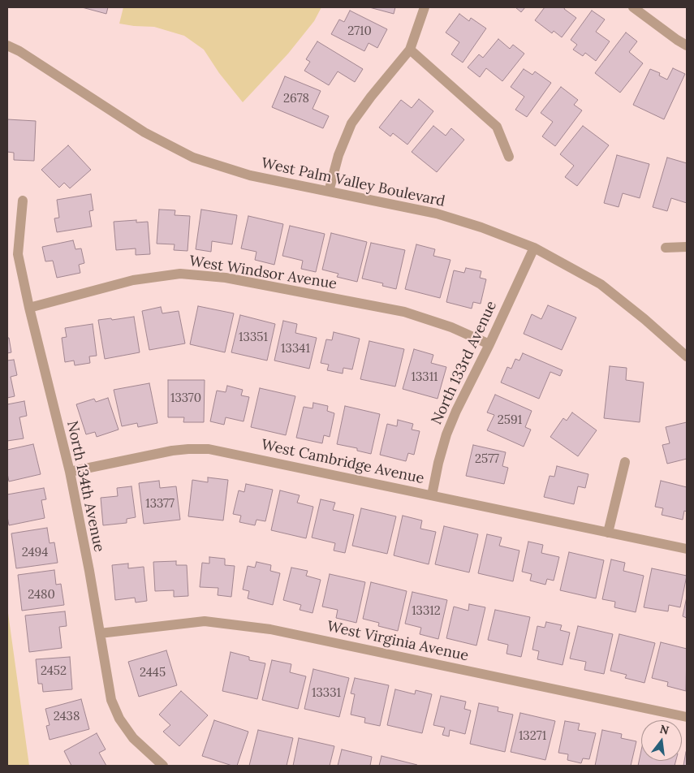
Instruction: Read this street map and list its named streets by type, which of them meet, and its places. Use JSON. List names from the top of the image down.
{
  "streets": {
    "street": [
      "West Palm Valley Boulevard",
      "West Windsor Avenue",
      "North 133rd Avenue",
      "West Cambridge Avenue",
      "North 134th Avenue",
      "West Virginia Avenue"
    ]
  },
  "crossings": [
    ["West Palm Valley Boulevard", "North 133rd Avenue"],
    ["West Windsor Avenue", "North 133rd Avenue"],
    ["West Windsor Avenue", "North 134th Avenue"],
    ["North 133rd Avenue", "West Cambridge Avenue"],
    ["West Cambridge Avenue", "North 134th Avenue"],
    ["North 134th Avenue", "West Virginia Avenue"]
  ],
  "house_numbers": [
    "2710",
    "2678",
    "13351",
    "13341",
    "13311",
    "13370",
    "2591",
    "2577",
    "13377",
    "2494",
    "2480",
    "13312",
    "2452",
    "2445",
    "13331",
    "2438",
    "13271"
  ],
  "north": "top"
}
